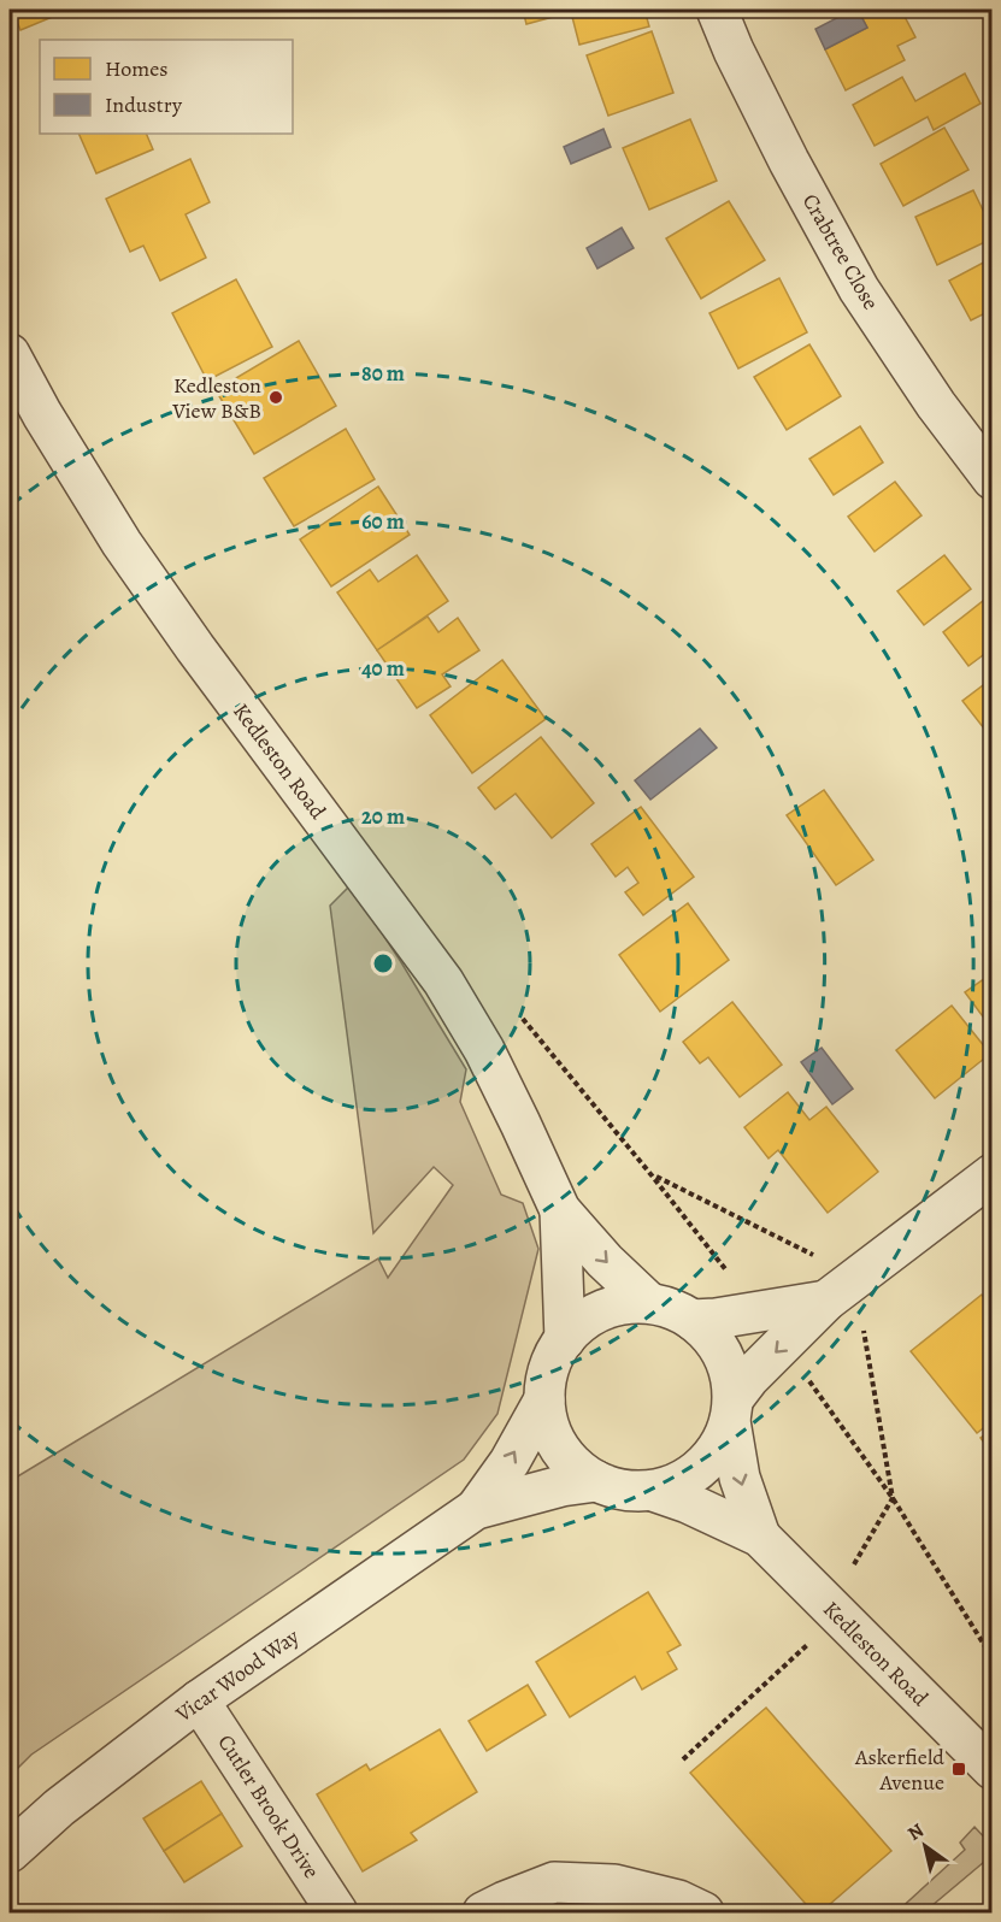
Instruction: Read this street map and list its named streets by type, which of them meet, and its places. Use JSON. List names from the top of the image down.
{
  "streets": {
    "street": [
      "Crabtree Close",
      "Kedleston Road",
      "Vicar Wood Way",
      "Cutler Brook Drive"
    ]
  },
  "crossings": [
    ["Kedleston Road", "Vicar Wood Way"],
    ["Vicar Wood Way", "Cutler Brook Drive"]
  ],
  "places": {
    "other": ["Kedleston View B&B"],
    "transit": ["Askerfield Avenue"]
  },
  "legend": ["Homes", "Industry"],
  "north": "top left",
  "rings": [
    "80 m",
    "60 m",
    "40 m",
    "20 m"
  ]
}
